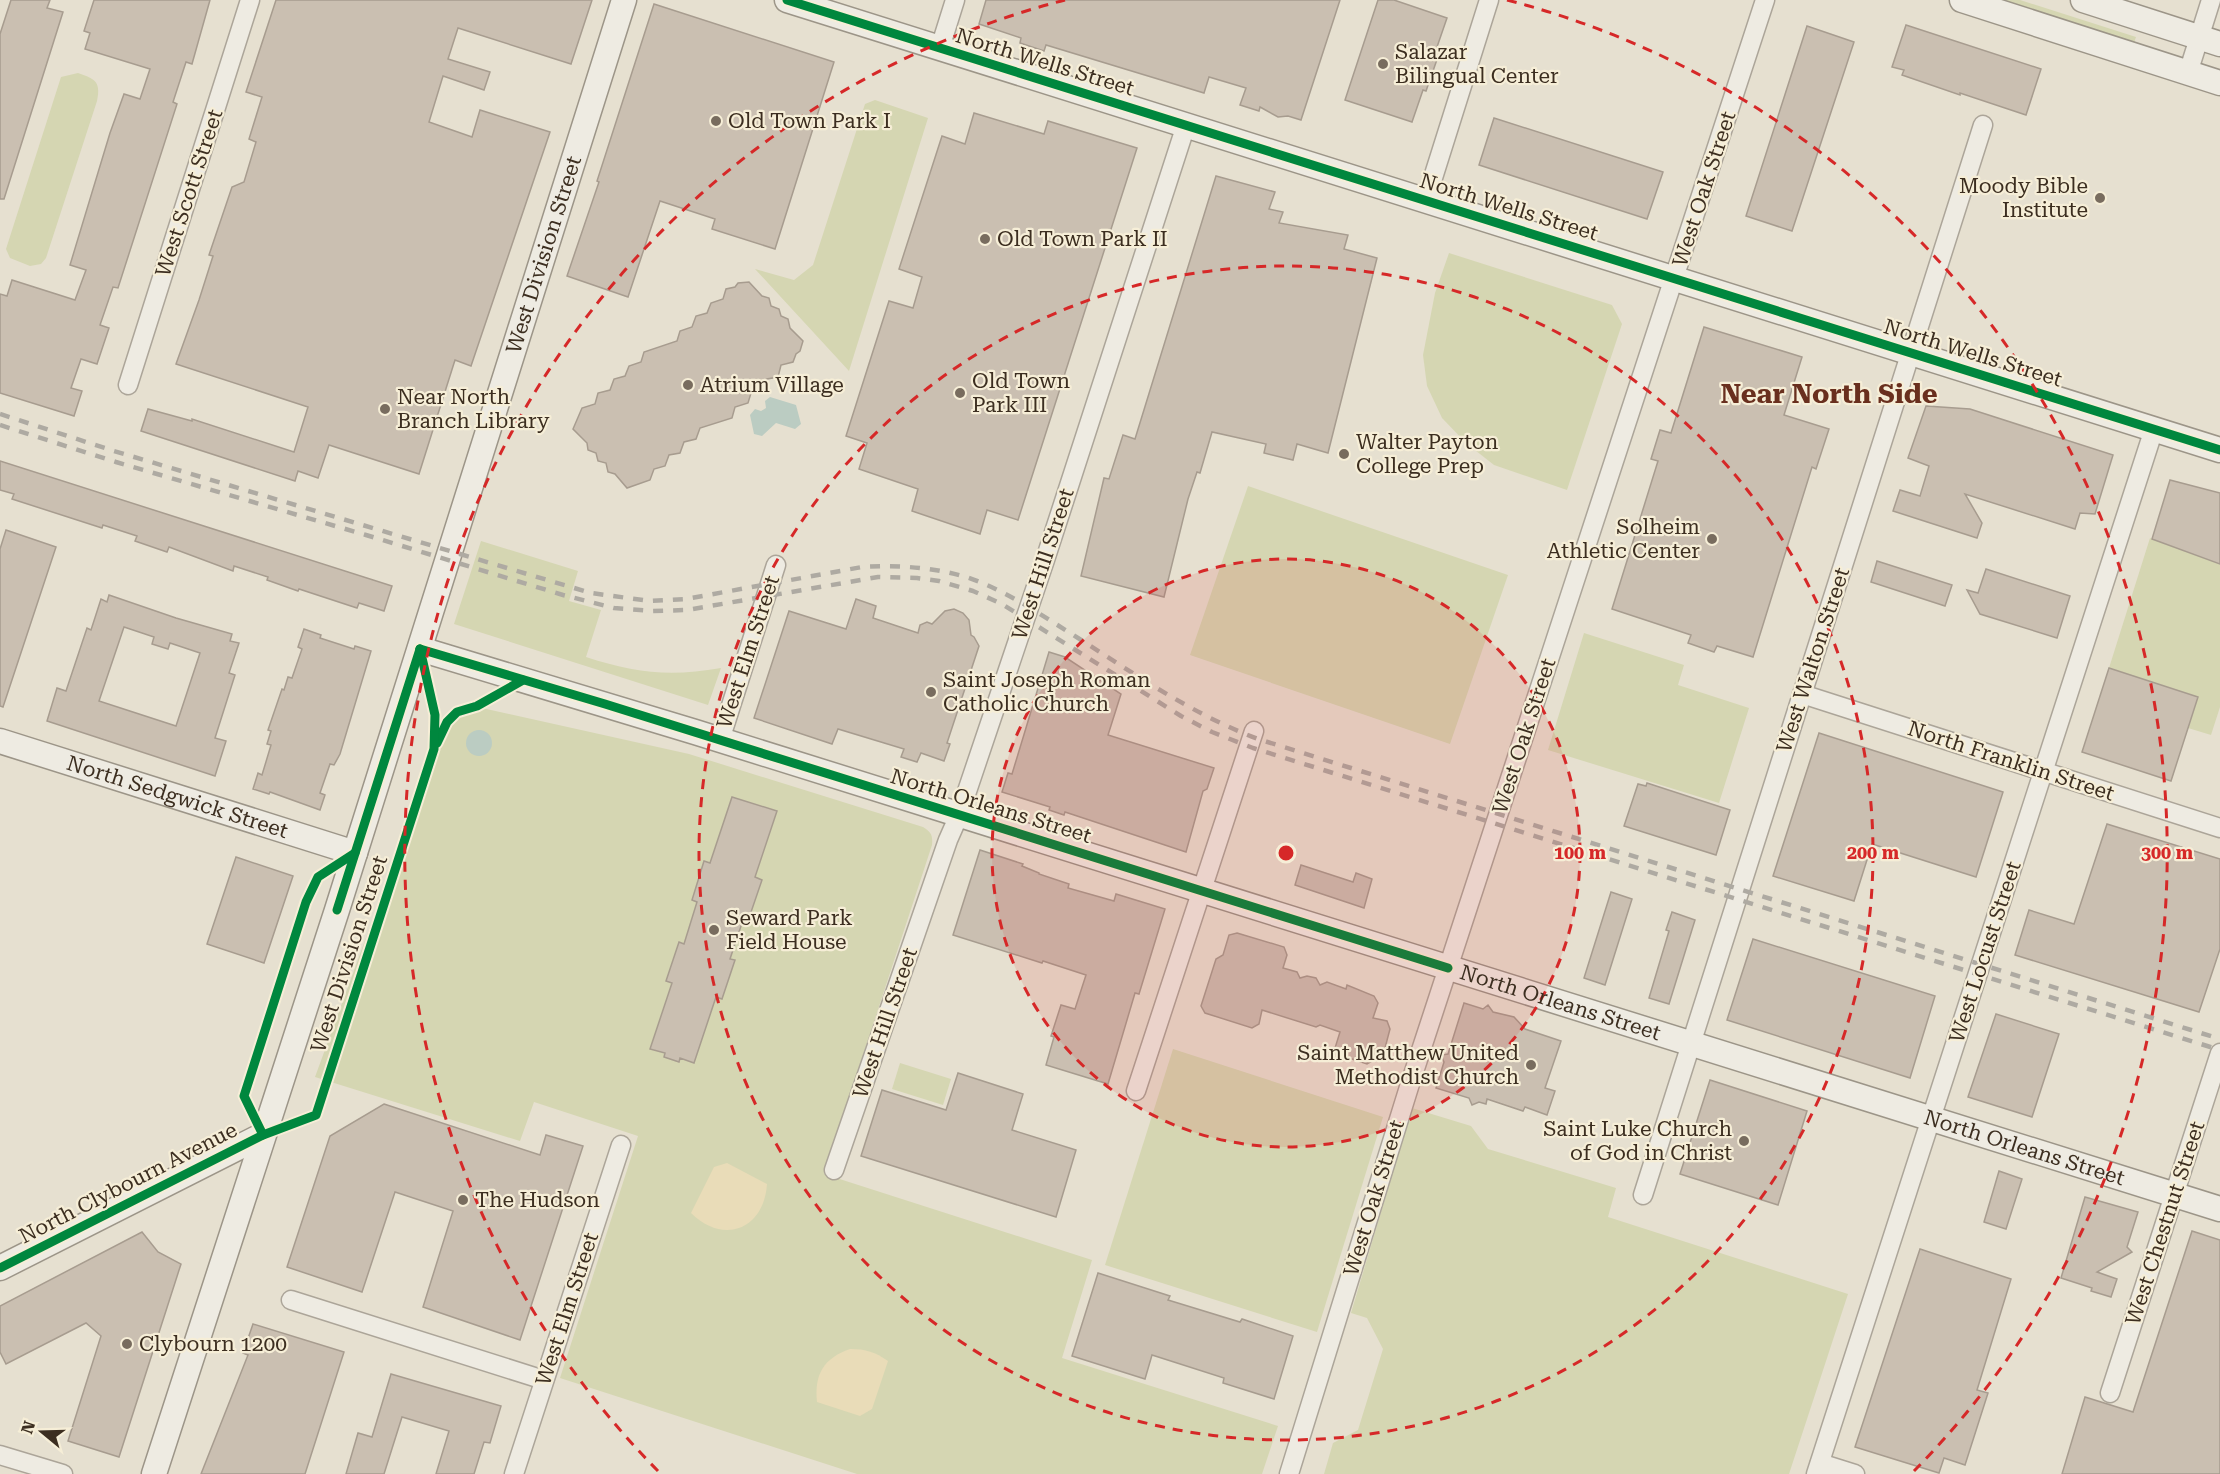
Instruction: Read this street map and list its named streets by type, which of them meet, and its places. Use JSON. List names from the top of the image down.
{
  "streets": {
    "street": [
      "North Wells Street",
      "West Oak Street",
      "West Scott Street",
      "West Division Street",
      "West Hill Street",
      "West Elm Street",
      "West Walton Street",
      "North Franklin Street",
      "North Sedgwick Street",
      "North Orleans Street",
      "West Locust Street",
      "North Clybourn Avenue",
      "West Chestnut Street"
    ]
  },
  "crossings": [
    ["North Wells Street", "West Oak Street"],
    ["North Wells Street", "West Hill Street"],
    ["North Wells Street", "West Walton Street"],
    ["North Wells Street", "West Locust Street"],
    ["West Oak Street", "North Orleans Street"],
    ["West Division Street", "North Sedgwick Street"],
    ["West Division Street", "North Orleans Street"],
    ["West Division Street", "North Clybourn Avenue"],
    ["West Hill Street", "North Orleans Street"],
    ["West Elm Street", "North Orleans Street"],
    ["West Walton Street", "North Franklin Street"],
    ["West Walton Street", "North Orleans Street"],
    ["North Franklin Street", "West Locust Street"],
    ["North Orleans Street", "West Locust Street"],
    ["North Orleans Street", "West Chestnut Street"]
  ],
  "districts": ["Near North Side"],
  "places": [
    "Salazar Bilingual Center",
    "Old Town Park I",
    "Moody Bible Institute",
    "Old Town Park II",
    "Atrium Village",
    "Old Town Park III",
    "Near North Branch Library",
    "Walter Payton College Prep",
    "Solheim Athletic Center",
    "Saint Joseph Roman Catholic Church",
    "Seward Park Field House",
    "Saint Matthew United Methodist Church",
    "Saint Luke Church of God in Christ",
    "The Hudson",
    "Clybourn 1200"
  ],
  "north": "left",
  "rings": ["100 m", "200 m", "300 m"]
}
